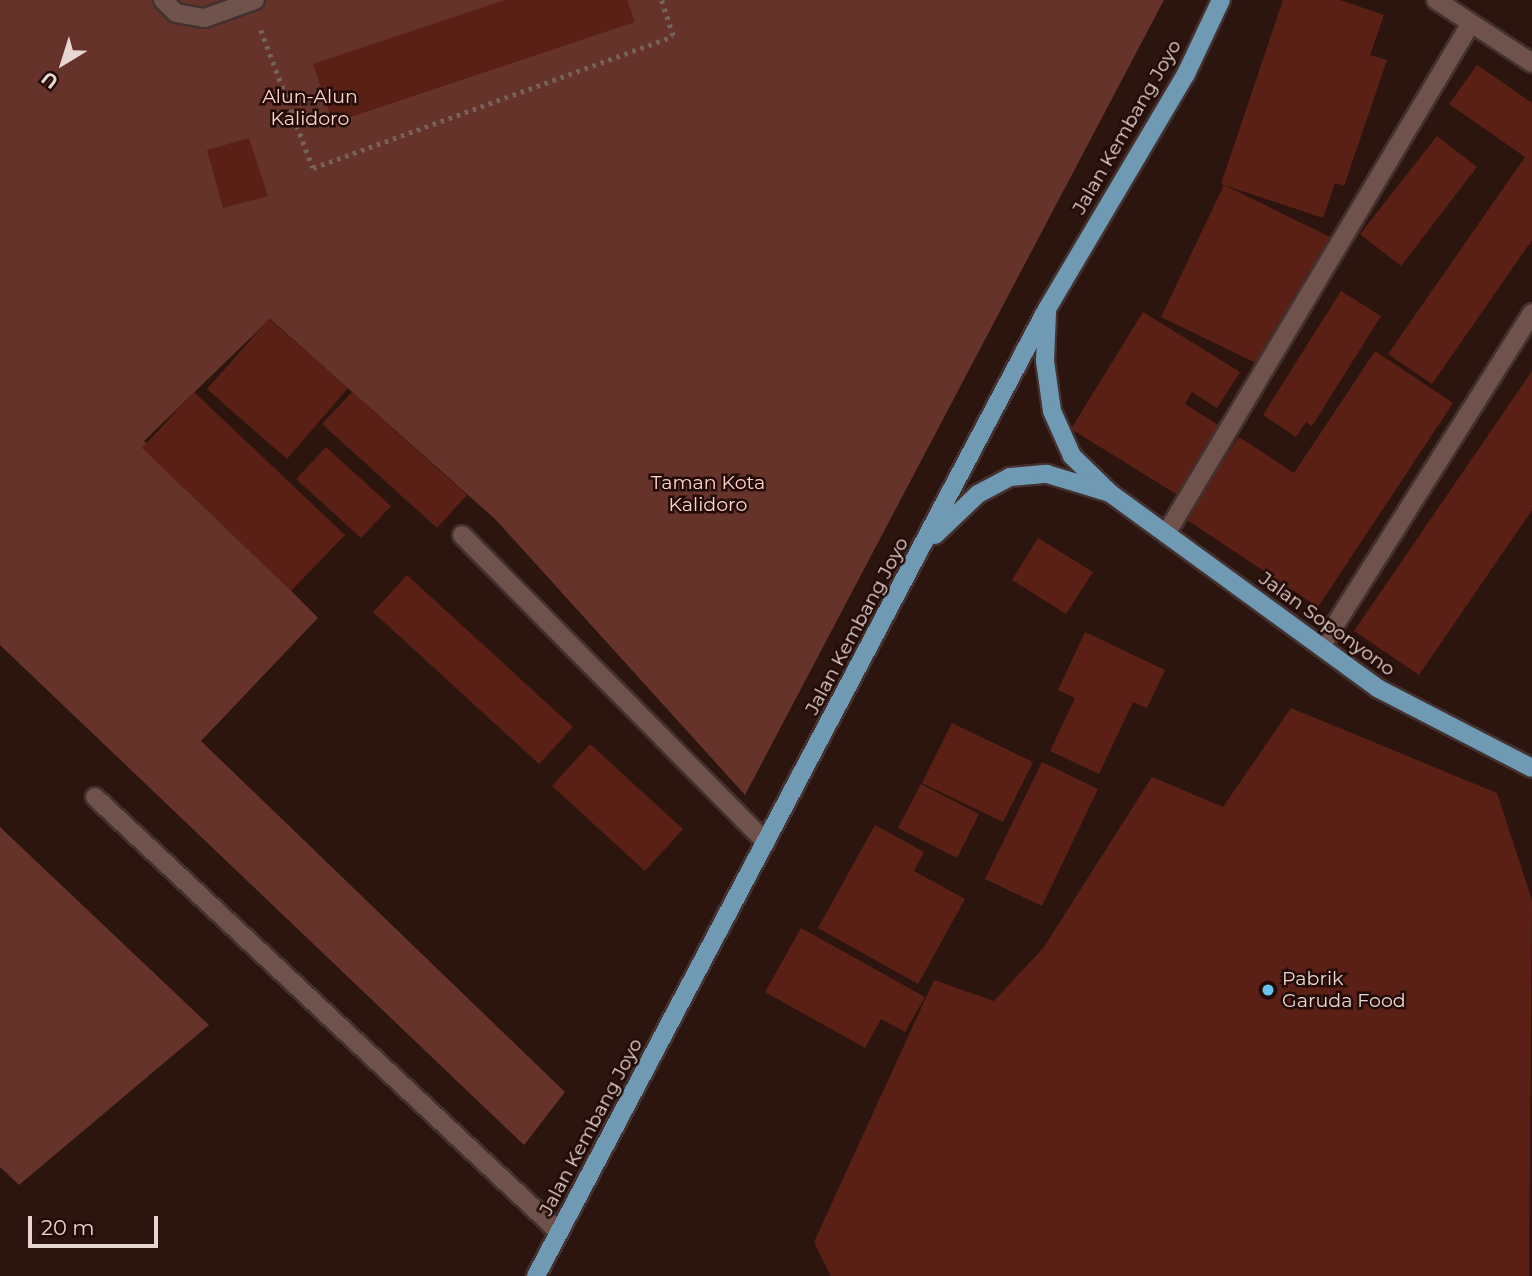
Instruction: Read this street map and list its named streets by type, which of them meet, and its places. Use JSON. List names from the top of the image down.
{
  "streets": {
    "main road": ["Jalan Kembang Joyo", "Jalan Soponyono"]
  },
  "parks": ["Alun-Alun Kalidoro", "Taman Kota Kalidoro"],
  "places": ["Pabrik Garuda Food"],
  "scale_bar": "20 m",
  "north": "bottom left"
}
